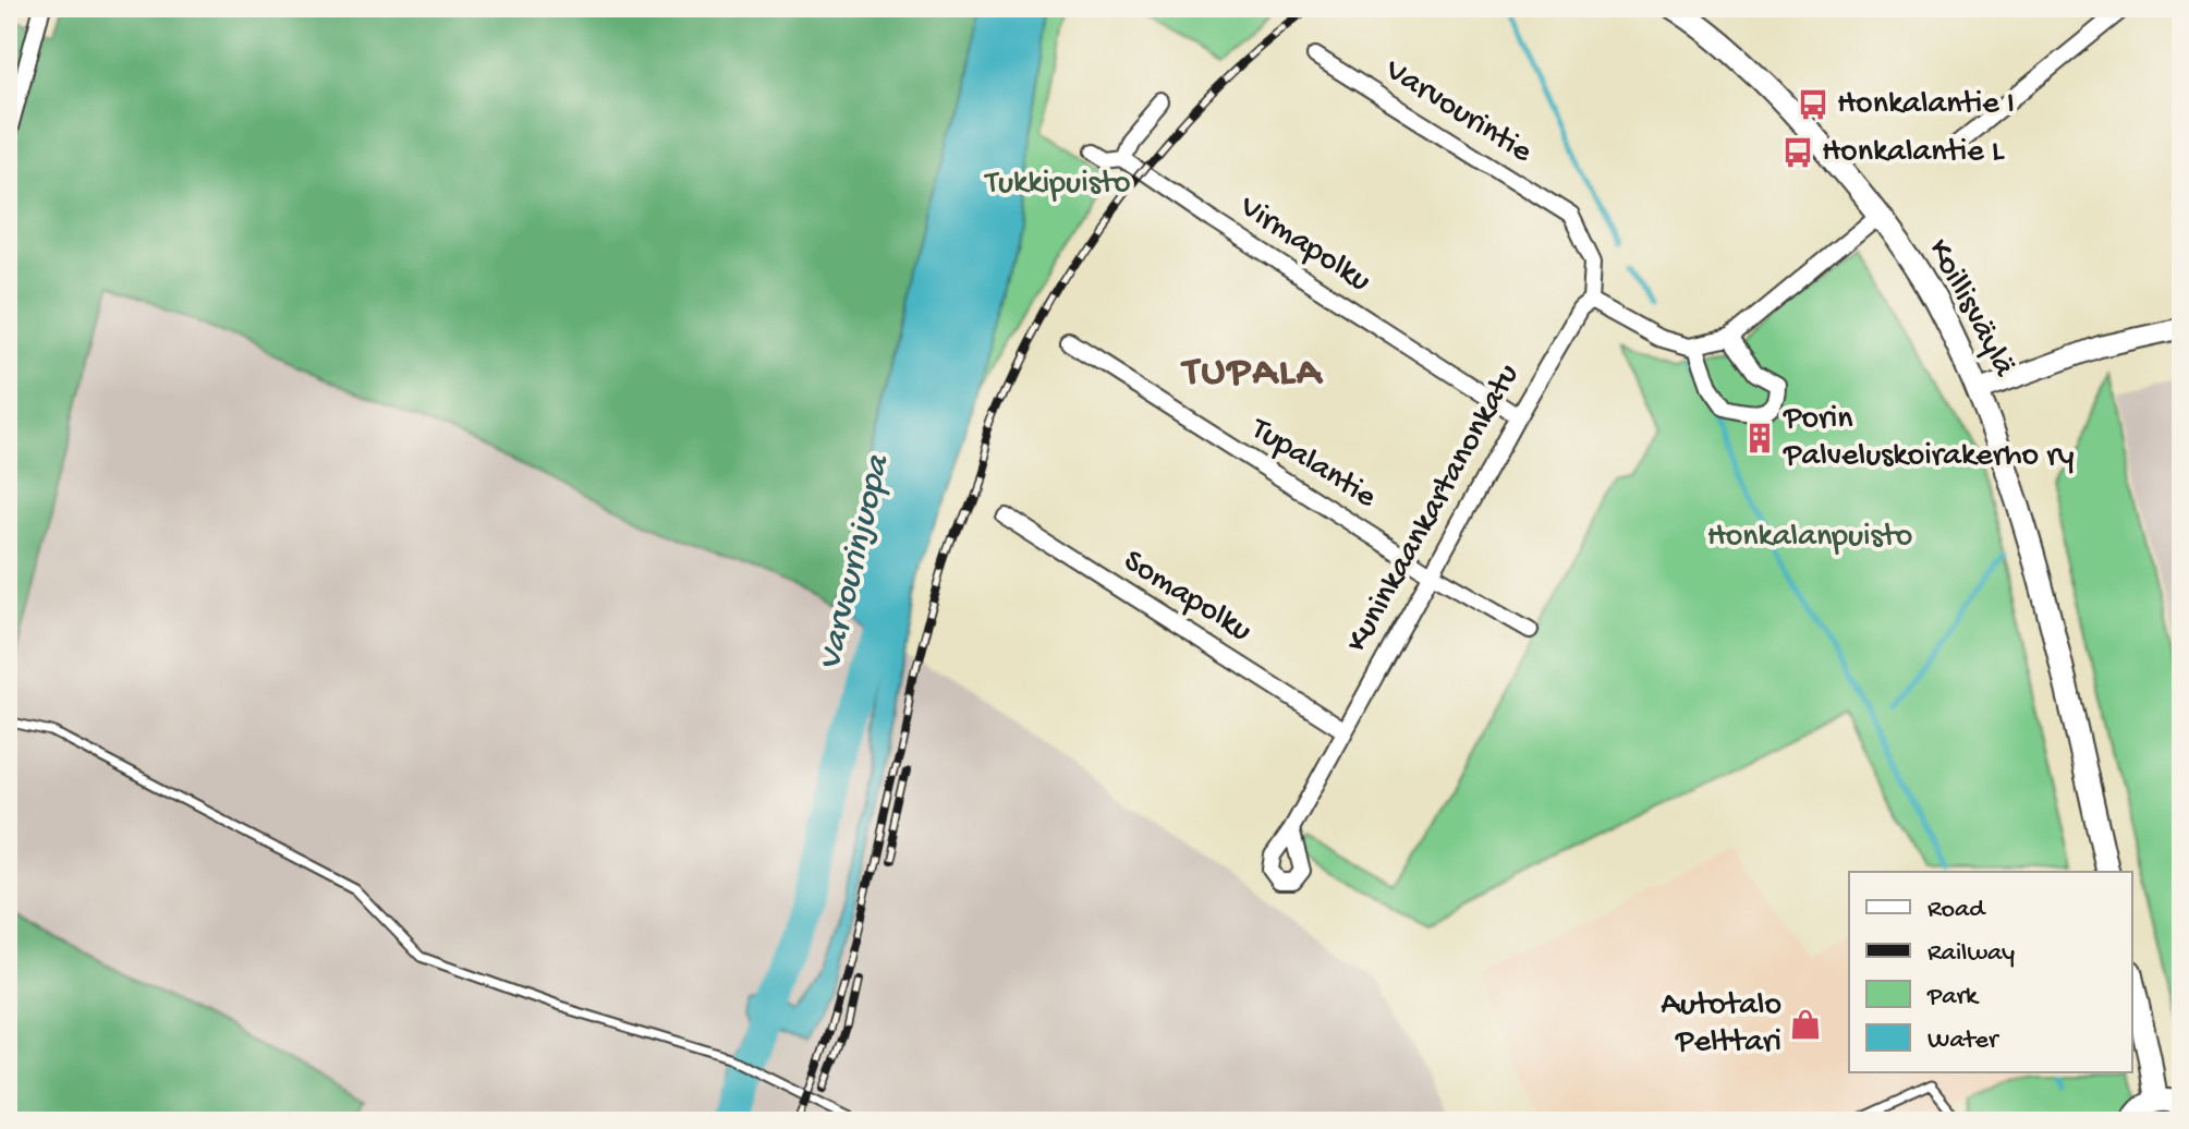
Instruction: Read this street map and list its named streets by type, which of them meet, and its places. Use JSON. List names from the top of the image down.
{
  "streets": {
    "main road": ["Koillisväylä"],
    "street": [
      "Varvourintie",
      "Virmapolku",
      "Tupalantie",
      "Kuninkaankartanonkatu",
      "Somapolku"
    ]
  },
  "crossings": [
    ["Varvourintie", "Kuninkaankartanonkatu"],
    ["Virmapolku", "Kuninkaankartanonkatu"],
    ["Tupalantie", "Kuninkaankartanonkatu"],
    ["Kuninkaankartanonkatu", "Somapolku"]
  ],
  "districts": ["TUPALA"],
  "water": ["Varvourinjuopa"],
  "parks": ["Tukkipuisto", "Honkalanpuisto"],
  "places": {
    "bus stop": ["Honkalantie I", "Honkalantie L"],
    "building": ["Porin Palveluskoirakerho ry"],
    "shop": ["Autotalo Pelttari"]
  },
  "legend": [
    "Road",
    "Railway",
    "Park",
    "Water"
  ]
}
